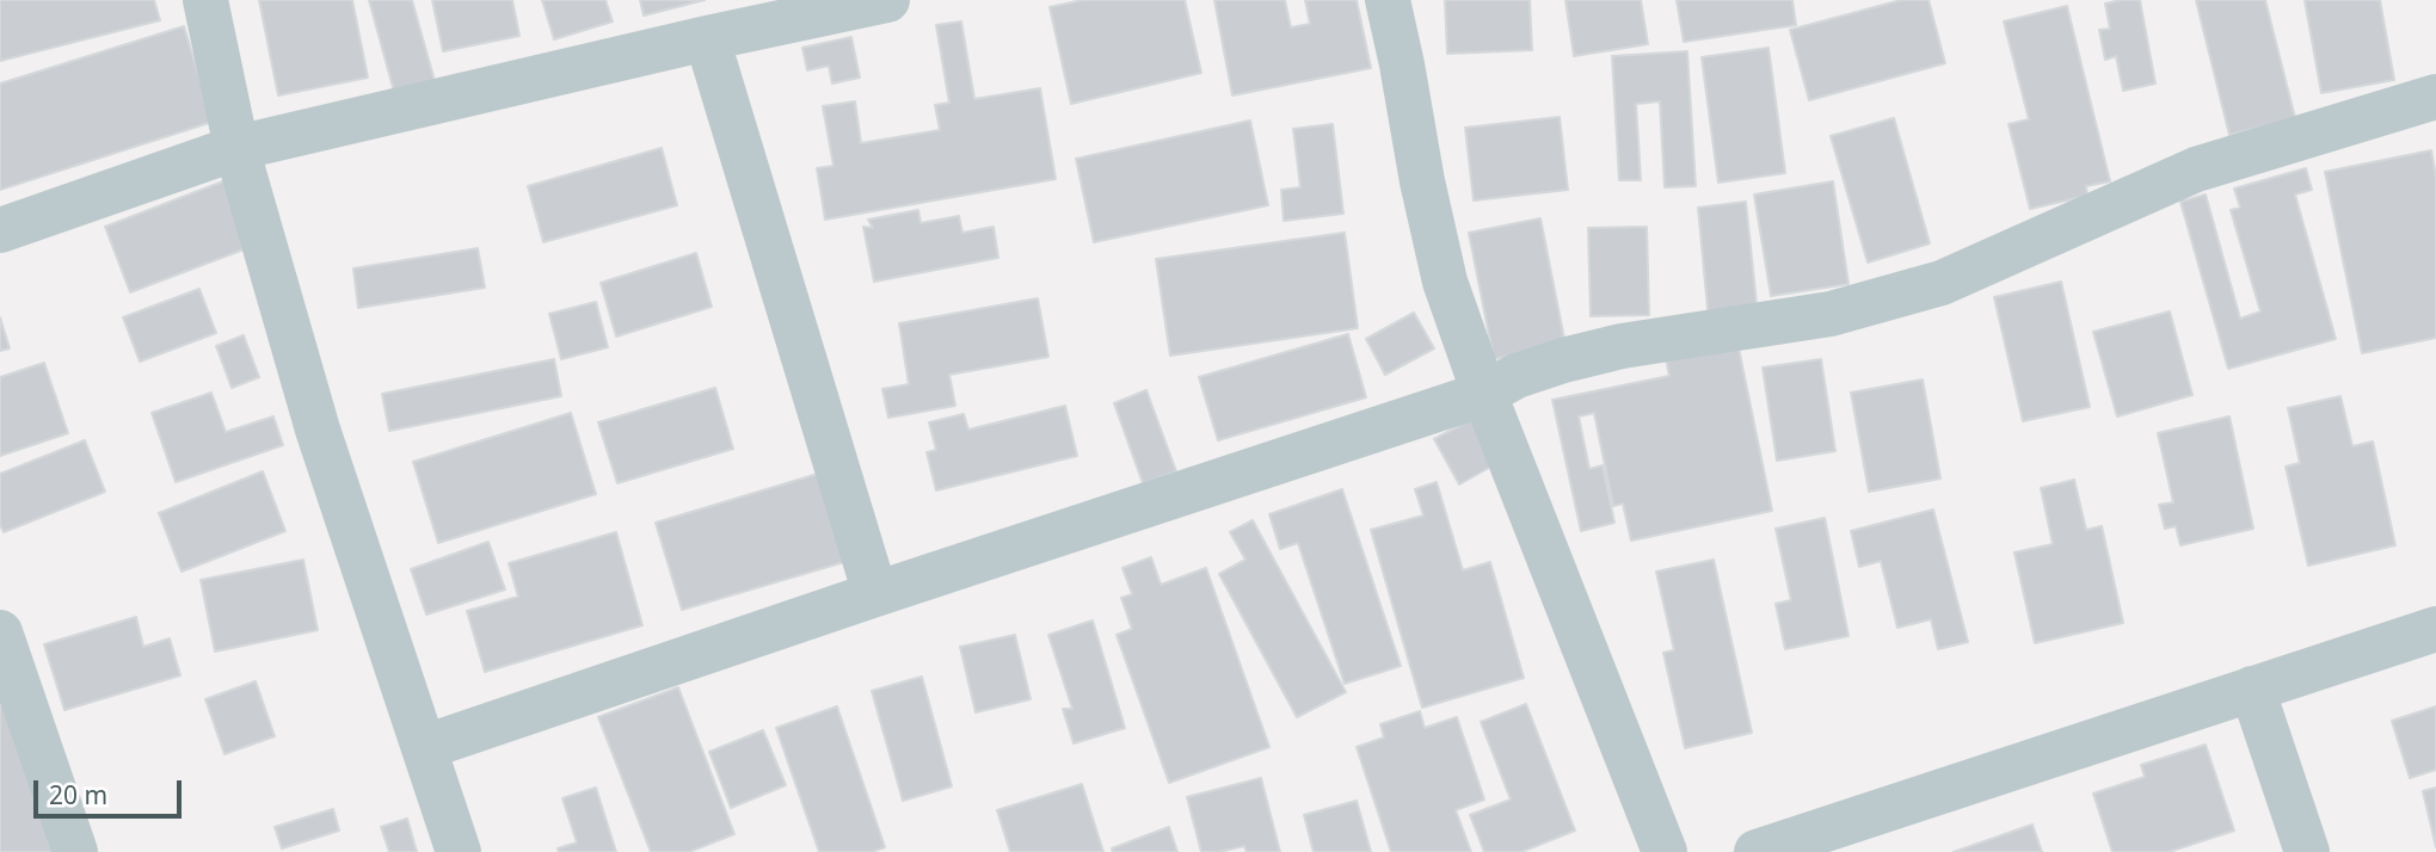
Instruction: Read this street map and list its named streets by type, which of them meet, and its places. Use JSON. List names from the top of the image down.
{
  "scale_bar": "20 m"
}
